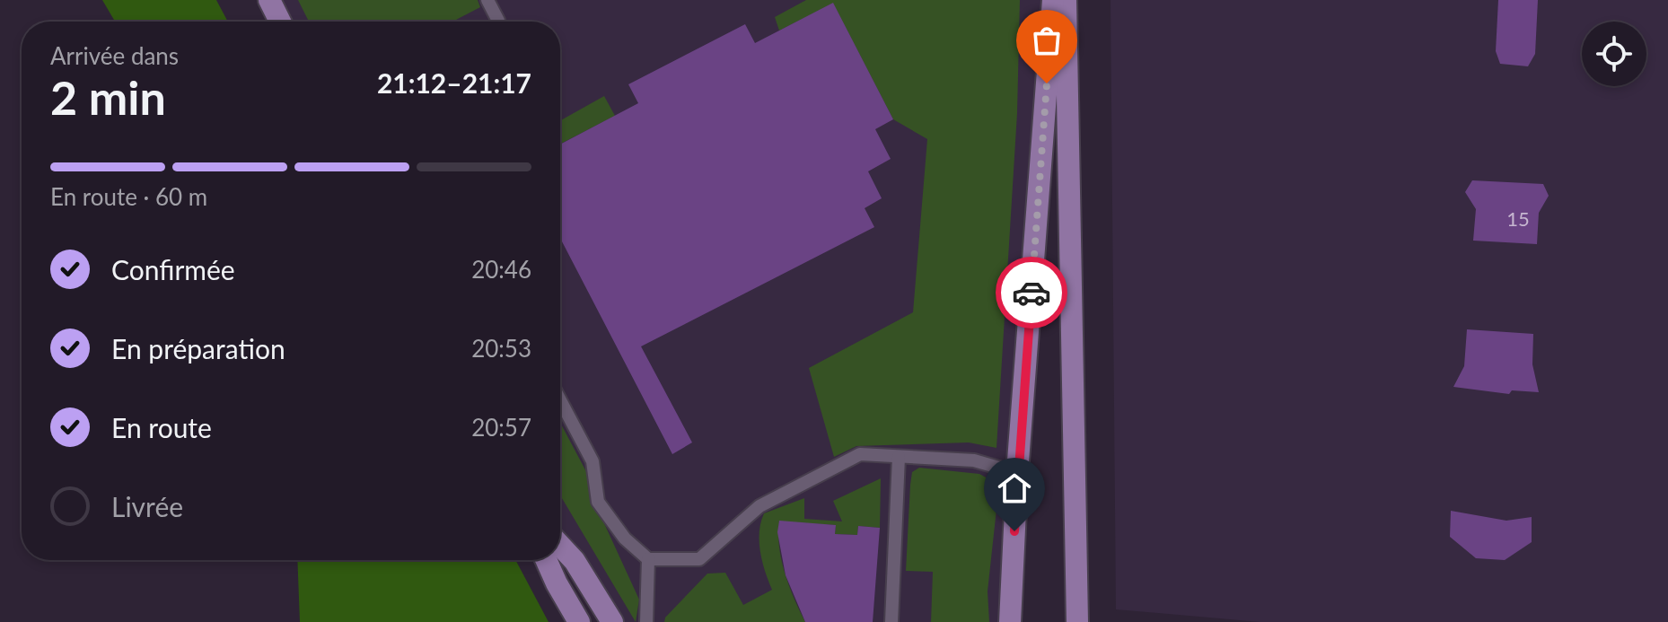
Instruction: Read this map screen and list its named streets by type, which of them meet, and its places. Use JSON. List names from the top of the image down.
{
  "house_numbers": ["15"],
  "page": {
    "heading": ["2 min", "Arrivée dans", "21:12–21:17"],
    "bar": "En route · 60 m",
    "list": [
      ["Confirmée", "20:46"],
      ["En préparation", "20:53"],
      ["En route", "20:57"],
      "Livrée"
    ]
  }
}
